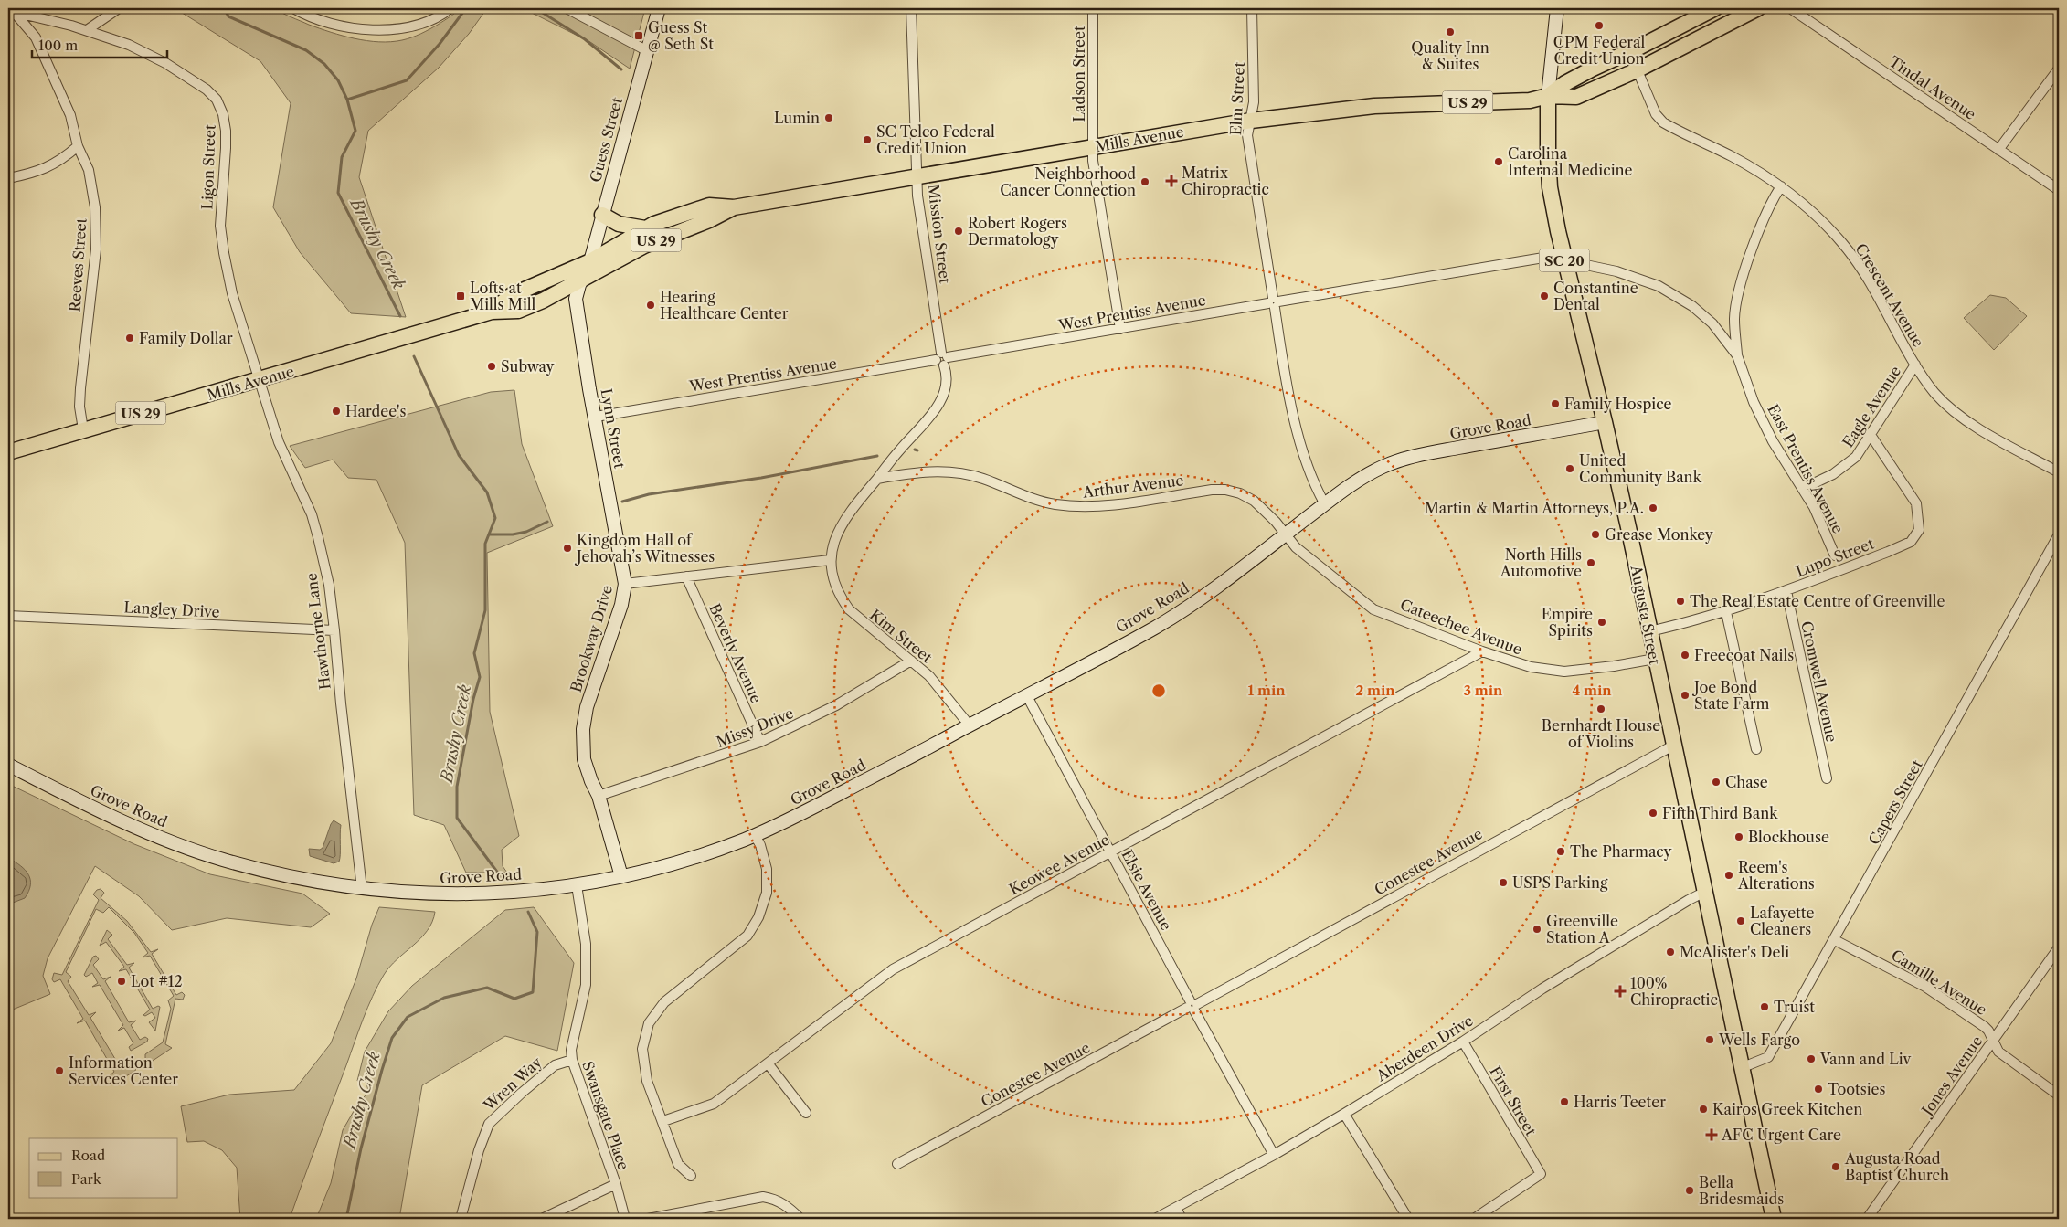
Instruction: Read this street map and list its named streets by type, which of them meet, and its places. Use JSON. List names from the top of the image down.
{
  "streets": {
    "main road": [
      "US 29",
      "Mills Avenue",
      "Guess Street",
      "SC 20",
      "Grove Road",
      "Lynn Street",
      "Augusta Street",
      "Brookway Drive"
    ],
    "street": [
      "Ladson Street",
      "Tindal Avenue",
      "Elm Street",
      "Ligon Street",
      "Mission Street",
      "Reeves Street",
      "Crescent Avenue",
      "West Prentiss Avenue",
      "Eagle Avenue",
      "East Prentiss Avenue",
      "Arthur Avenue",
      "Lupo Street",
      "Langley Drive",
      "Cateechee Avenue",
      "Hawthorne Lane",
      "Kim Street",
      "Beverly Avenue",
      "Cromwell Avenue",
      "Missy Drive",
      "Capers Street",
      "Conestee Avenue",
      "Keowee Avenue",
      "Elsie Avenue",
      "Camille Avenue",
      "Aberdeen Drive",
      "Jones Avenue",
      "Wren Way",
      "First Street",
      "Swansgate Place"
    ]
  },
  "crossings": [
    ["Ladson Street", "Mills Avenue"],
    ["Ladson Street", "West Prentiss Avenue"],
    ["Elm Street", "Mills Avenue"],
    ["Elm Street", "West Prentiss Avenue"],
    ["Elm Street", "Grove Road"],
    ["US 29", "Mills Avenue"],
    ["US 29", "Crescent Avenue"],
    ["US 29", "Augusta Street"],
    ["Mills Avenue", "Guess Street"],
    ["Mills Avenue", "Ligon Street"],
    ["Mills Avenue", "Mission Street"],
    ["Mills Avenue", "Reeves Street"],
    ["Mills Avenue", "Lynn Street"],
    ["Mills Avenue", "Augusta Street"],
    ["Mills Avenue", "Hawthorne Lane"],
    ["Guess Street", "Lynn Street"],
    ["Ligon Street", "Reeves Street"],
    ["Ligon Street", "Hawthorne Lane"],
    ["Mission Street", "West Prentiss Avenue"],
    ["Mission Street", "Arthur Avenue"],
    ["Crescent Avenue", "Eagle Avenue"],
    ["West Prentiss Avenue", "Lynn Street"],
    ["West Prentiss Avenue", "East Prentiss Avenue"],
    ["West Prentiss Avenue", "Augusta Street"],
    ["Eagle Avenue", "East Prentiss Avenue"],
    ["Eagle Avenue", "Lupo Street"],
    ["Grove Road", "Arthur Avenue"],
    ["Grove Road", "Augusta Street"],
    ["Grove Road", "Cateechee Avenue"],
    ["Grove Road", "Hawthorne Lane"],
    ["Grove Road", "Kim Street"],
    ["Grove Road", "Brookway Drive"],
    ["Grove Road", "Elsie Avenue"],
    ["Grove Road", "Swansgate Place"],
    ["Lynn Street", "Brookway Drive"],
    ["East Prentiss Avenue", "Augusta Street"],
    ["Arthur Avenue", "Cateechee Avenue"],
    ["Lupo Street", "Augusta Street"],
    ["Lupo Street", "Cromwell Avenue"],
    ["Langley Drive", "Hawthorne Lane"],
    ["Augusta Street", "Cateechee Avenue"],
    ["Augusta Street", "Capers Street"],
    ["Augusta Street", "Conestee Avenue"],
    ["Augusta Street", "Aberdeen Drive"],
    ["Cateechee Avenue", "Keowee Avenue"],
    ["Kim Street", "Brookway Drive"],
    ["Kim Street", "Missy Drive"],
    ["Brookway Drive", "Beverly Avenue"],
    ["Brookway Drive", "Missy Drive"],
    ["Beverly Avenue", "Missy Drive"],
    ["Capers Street", "Camille Avenue"],
    ["Conestee Avenue", "Elsie Avenue"],
    ["Keowee Avenue", "Elsie Avenue"],
    ["Elsie Avenue", "Aberdeen Drive"],
    ["Camille Avenue", "Jones Avenue"],
    ["Aberdeen Drive", "First Street"],
    ["Wren Way", "Swansgate Place"]
  ],
  "water": ["Brushy Creek"],
  "places": {
    "other": [
      "CPM Federal Credit Union",
      "Quality Inn & Suites",
      "Lumin",
      "SC Telco Federal Credit Union",
      "Carolina Internal Medicine",
      "Neighborhood Cancer Connection",
      "Robert Rogers Dermatology",
      "Constantine Dental",
      "Hearing Healthcare Center",
      "Family Dollar",
      "Subway",
      "Family Hospice",
      "Hardee's",
      "United Community Bank",
      "Martin & Martin Attorneys, P.A.",
      "Grease Monkey",
      "Kingdom Hall of Jehovah’s Witnesses",
      "North Hills Automotive",
      "The Real Estate Centre of Greenville",
      "Empire Spirits",
      "Freecoat Nails",
      "Joe Bond State Farm",
      "Bernhardt House of Violins",
      "Chase",
      "Fifth Third Bank",
      "Blockhouse",
      "The Pharmacy",
      "Reem's Alterations",
      "USPS Parking",
      "Lafayette Cleaners",
      "Greenville Station A",
      "McAlister's Deli",
      "Lot #12",
      "Truist",
      "Wells Fargo",
      "Vann and Liv",
      "Information Services Center",
      "Tootsies",
      "Harris Teeter",
      "Kairos Greek Kitchen",
      "Augusta Road Baptist Church",
      "Bella Bridesmaids"
    ],
    "transit": ["Guess St @ Seth St", "Lofts at Mills Mill"],
    "health": ["Matrix Chiropractic", "100% Chiropractic", "AFC Urgent Care"]
  },
  "legend": ["Road", "Park"],
  "scale_bar": "100 m",
  "rings": [
    "1 min",
    "2 min",
    "3 min",
    "4 min"
  ]
}
